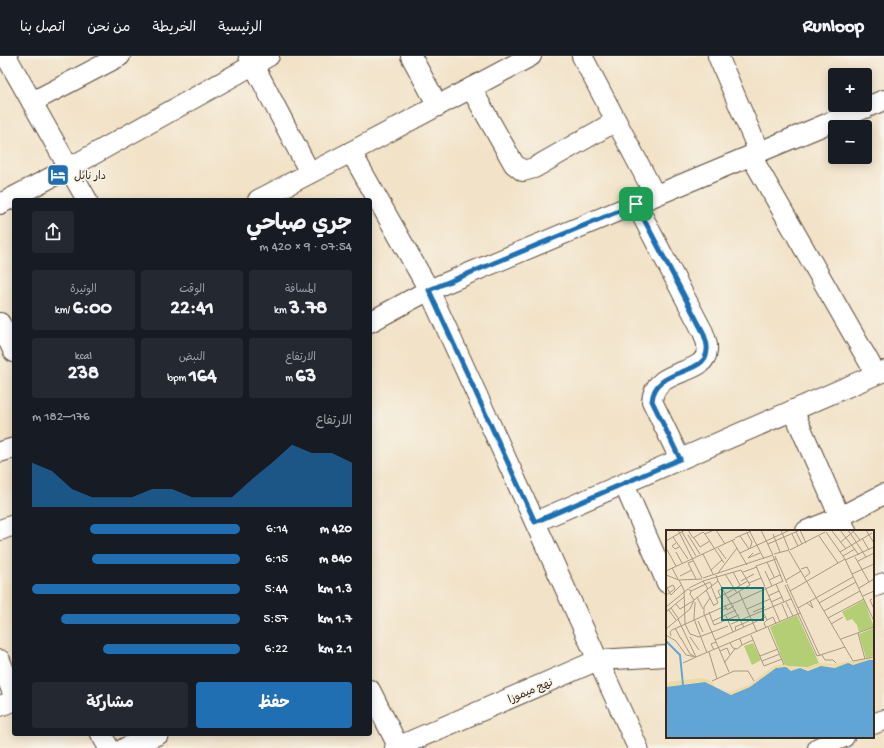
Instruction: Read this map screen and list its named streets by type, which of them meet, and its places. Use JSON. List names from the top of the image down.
{
  "streets": {
    "street": ["نهج ميموزا"]
  },
  "places": {
    "hotel": ["دار نابل"]
  },
  "page": {
    "header": "Runloop",
    "nav": [
      "الرئيسية",
      "الخريطة",
      "من نحن",
      "اتصل بنا"
    ],
    "map_buttons": ["+", "−"],
    "heading": ["جري صباحي", "07:54 · 9 × 420 m"],
    "stats": [
      ["المسافة", "3.78 km"],
      ["الوقت", "22:41"],
      ["الوتيرة", "6:00 /km"],
      ["الارتفاع", "63 m"],
      ["النبض", "164 bpm"],
      ["kcal", "238"]
    ],
    "chart": ["الارتفاع", "176–182 m"],
    "list": [
      {
        "name": "420 m",
        "note": "6:14"
      },
      {
        "name": "840 m",
        "note": "6:15"
      },
      {
        "name": "1.3 km",
        "note": "5:44"
      },
      {
        "name": "1.7 km",
        "note": "5:57"
      },
      {
        "name": "2.1 km",
        "note": "6:22"
      }
    ],
    "buttons": ["حفظ", "مشاركة"]
  }
}
